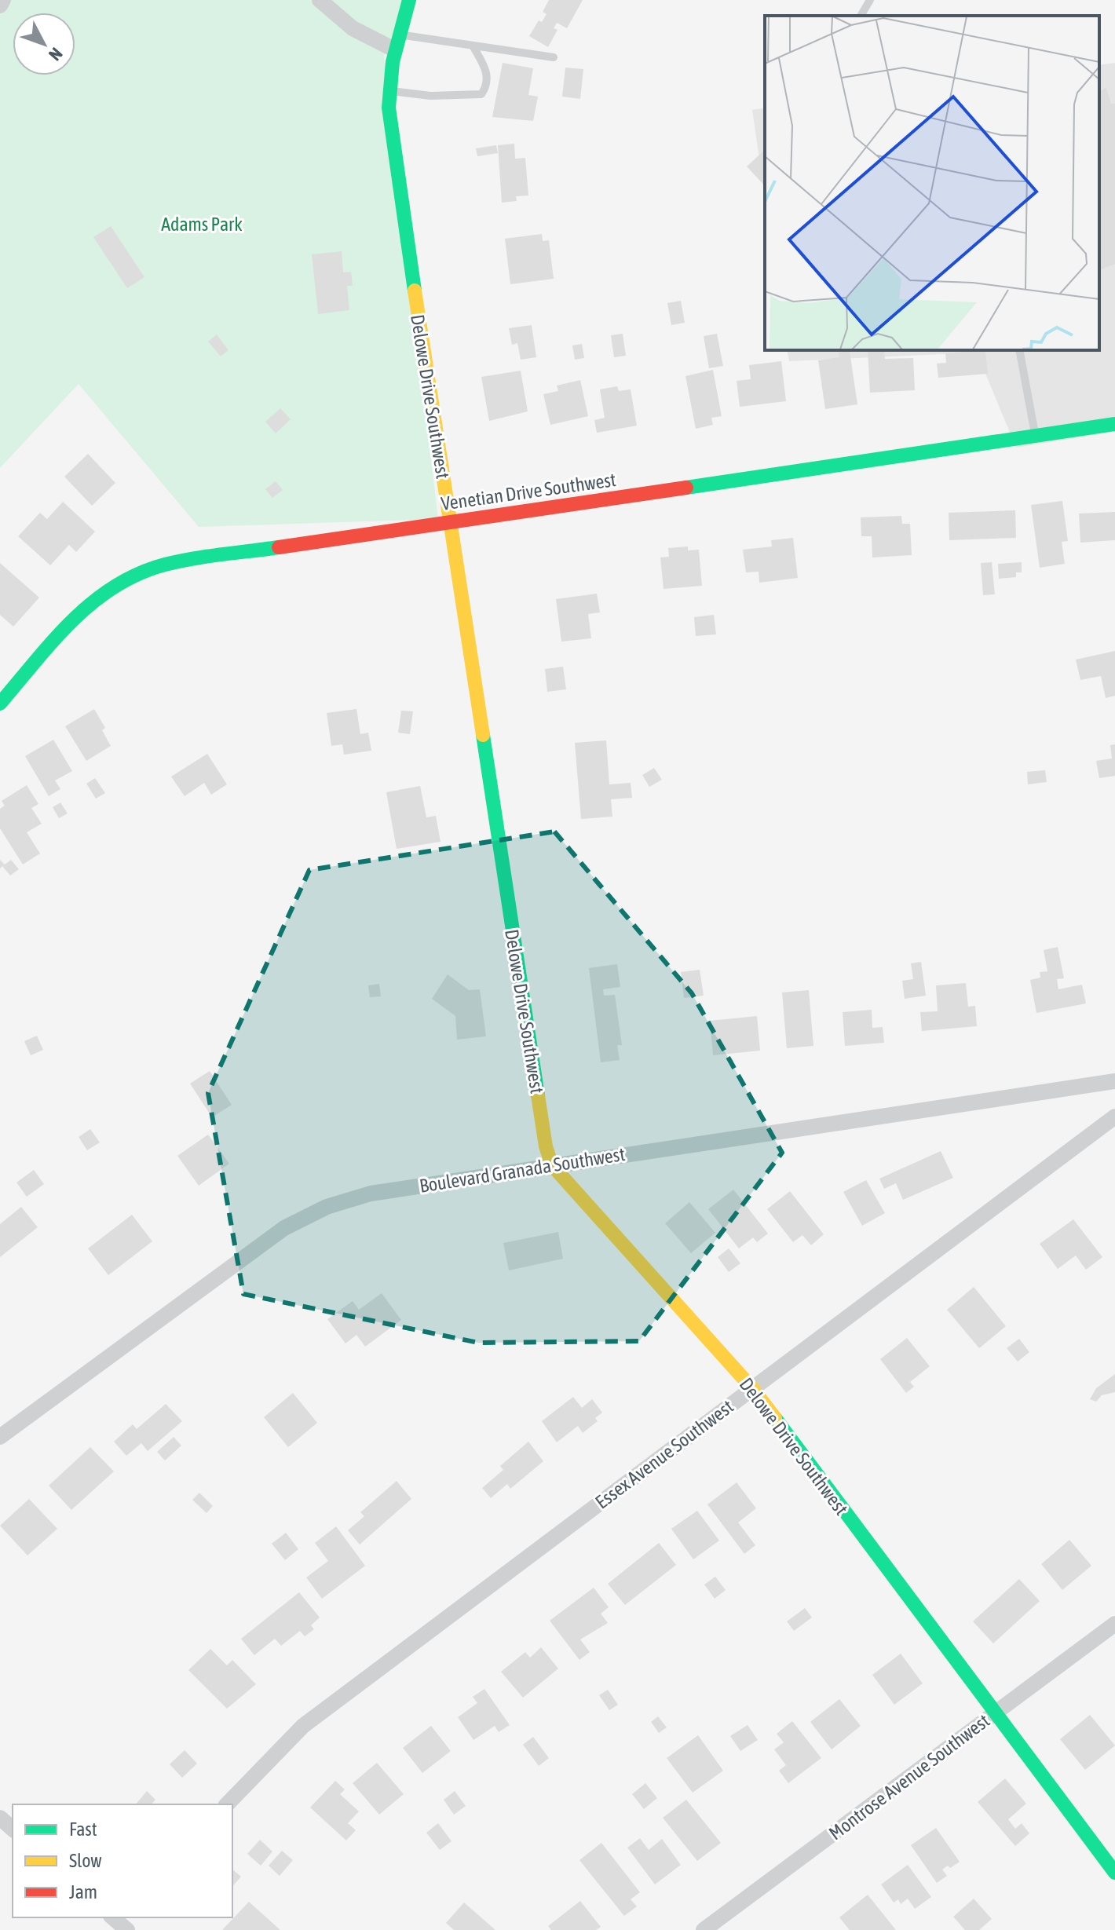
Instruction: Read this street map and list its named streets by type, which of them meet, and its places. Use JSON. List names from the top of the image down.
{
  "streets": {
    "street": [
      "Delowe Drive Southwest",
      "Venetian Drive Southwest",
      "Boulevard Granada Southwest",
      "Essex Avenue Southwest",
      "Montrose Avenue Southwest"
    ]
  },
  "crossings": [
    ["Delowe Drive Southwest", "Venetian Drive Southwest"],
    ["Delowe Drive Southwest", "Boulevard Granada Southwest"],
    ["Delowe Drive Southwest", "Essex Avenue Southwest"],
    ["Delowe Drive Southwest", "Montrose Avenue Southwest"]
  ],
  "parks": ["Adams Park"],
  "legend": ["Fast", "Slow", "Jam"],
  "north": "bottom right"
}
